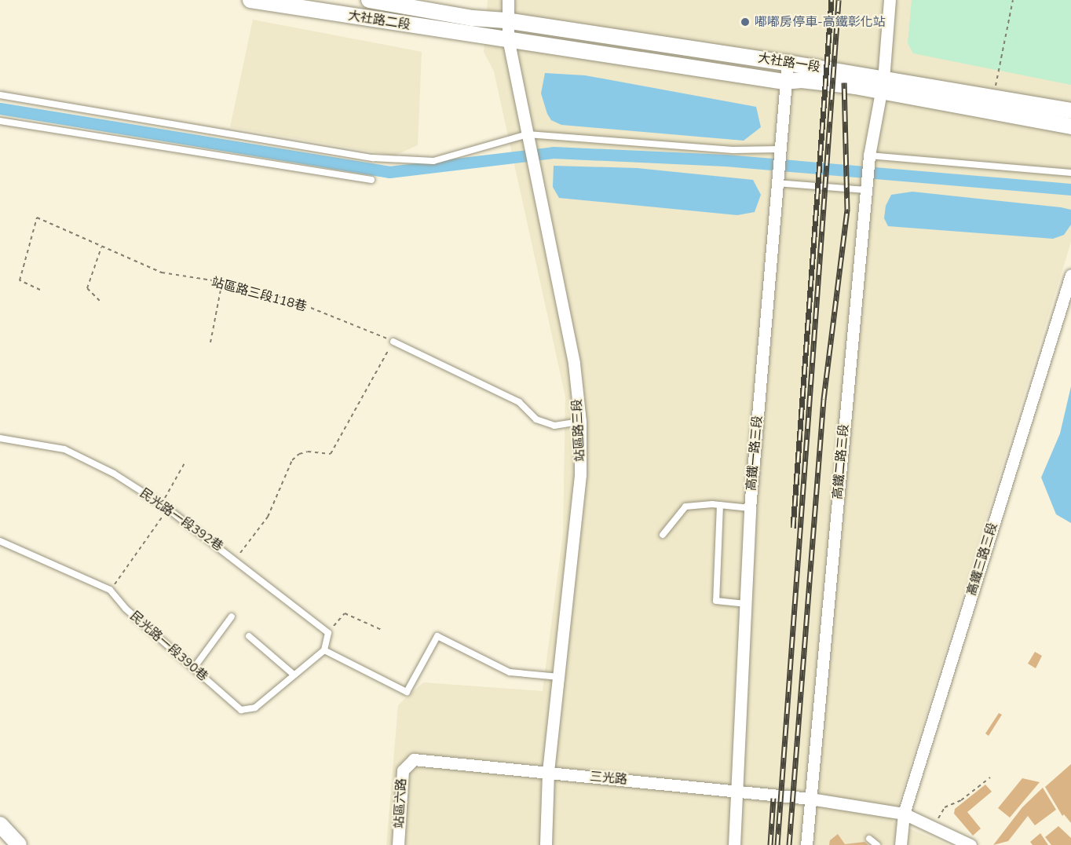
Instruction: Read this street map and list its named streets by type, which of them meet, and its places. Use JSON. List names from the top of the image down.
{
  "streets": {
    "street": [
      "大社路二段",
      "大社路一段",
      "站區路三段",
      "高鐵一路三段",
      "高鐵二路三段",
      "高鐵三路三段",
      "三光路",
      "站區六路"
    ],
    "lane": ["民光路一段392巷", "民光路一段390巷"],
    "path": ["站區路三段118巷"]
  },
  "crossings": [
    ["大社路二段", "大社路一段"],
    ["大社路二段", "站區路三段"],
    ["大社路一段", "站區路三段"],
    ["大社路一段", "高鐵一路三段"],
    ["大社路一段", "高鐵二路三段"],
    ["站區路三段", "三光路"],
    ["高鐵一路三段", "三光路"],
    ["高鐵二路三段", "三光路"],
    ["高鐵三路三段", "三光路"],
    ["三光路", "站區六路"]
  ],
  "places": ["嘟嘟房停車-高鐵彰化站"]
}
